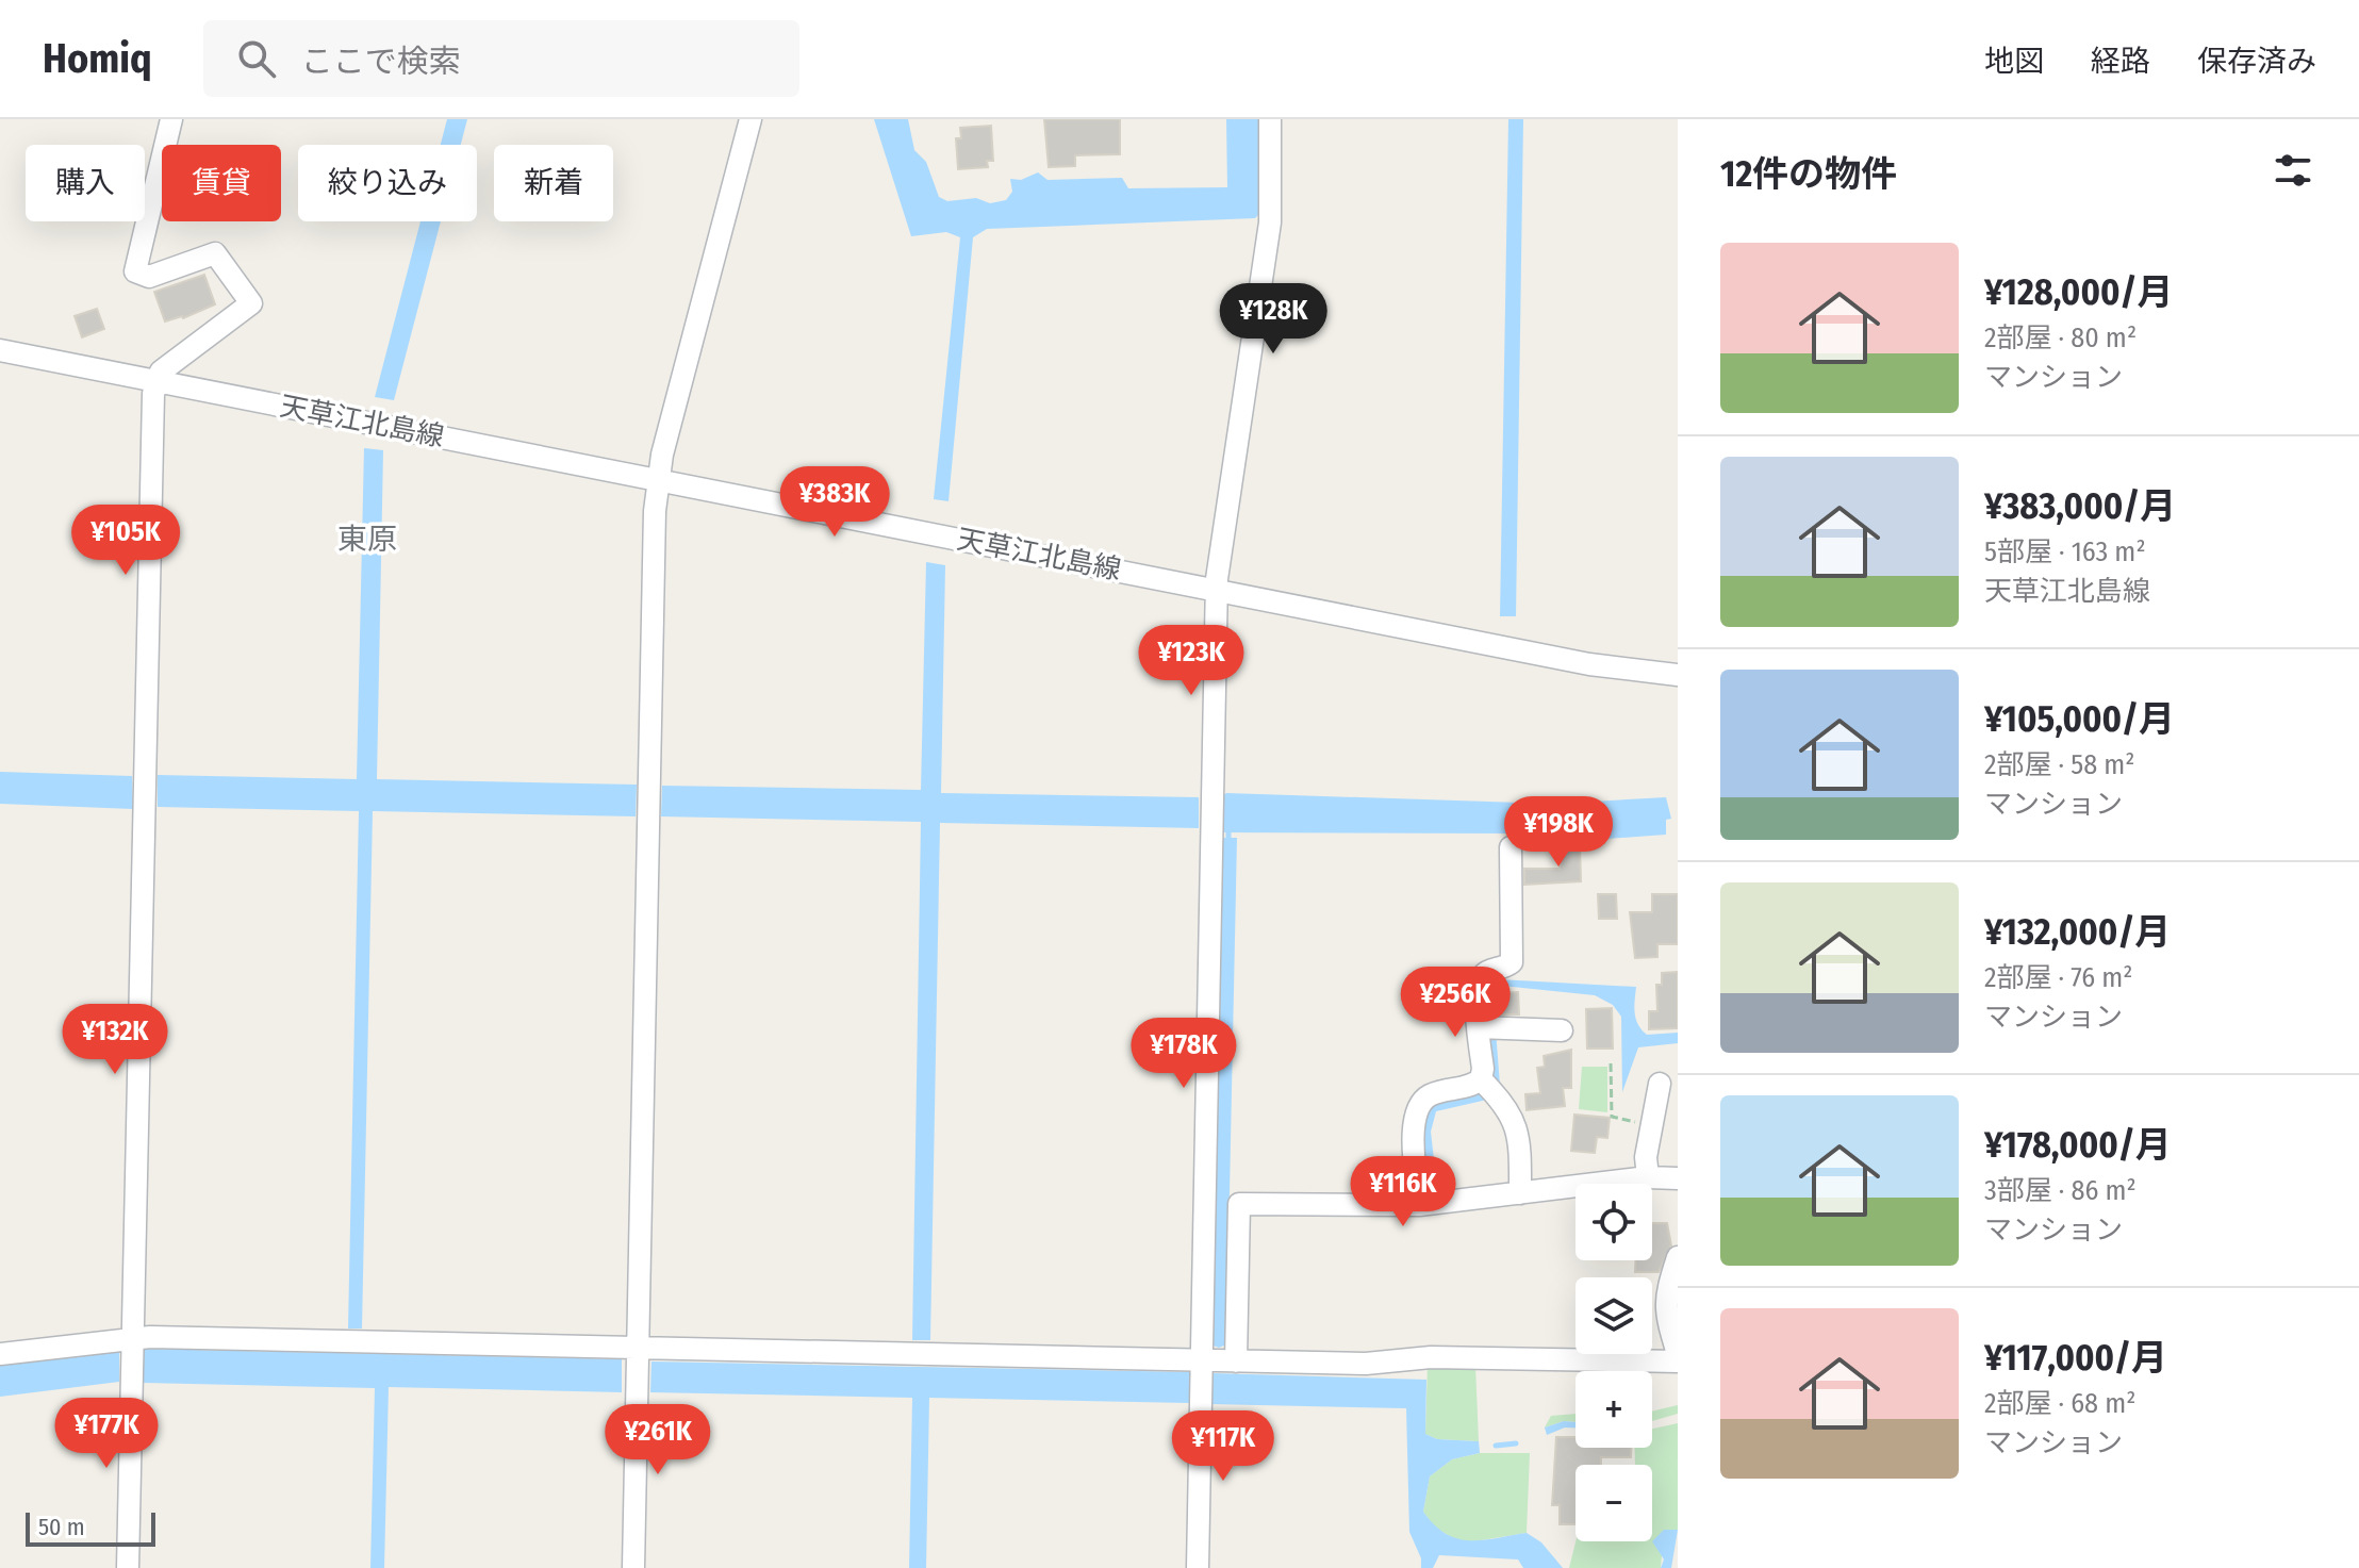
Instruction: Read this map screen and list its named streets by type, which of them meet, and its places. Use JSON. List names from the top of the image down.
{
  "streets": {
    "street": ["天草江北島線"]
  },
  "districts": ["東原"],
  "scale_bar": "50 m",
  "page": {
    "header": "Homiq",
    "search": "ここで検索",
    "nav": ["地図", "経路", "保存済み"],
    "heading": "12件の物件",
    "chip": [
      "購入",
      "賃貸",
      "絞り込み",
      "新着"
    ],
    "list": [
      {
        "name": "¥128,000/月",
        "note": "2部屋 · 80 m² · マンション"
      },
      {
        "name": "¥383,000/月",
        "note": "5部屋 · 163 m² · 天草江北島線"
      },
      {
        "name": "¥105,000/月",
        "note": "2部屋 · 58 m² · マンション"
      },
      {
        "name": "¥132,000/月",
        "note": "2部屋 · 76 m² · マンション"
      },
      {
        "name": "¥178,000/月",
        "note": "3部屋 · 86 m² · マンション"
      },
      {
        "name": "¥117,000/月",
        "note": "2部屋 · 68 m² · マンション"
      }
    ],
    "price": [
      "¥128K",
      "¥383K",
      "¥105K",
      "¥123K",
      "¥198K",
      "¥256K",
      "¥132K",
      "¥178K",
      "¥116K",
      "¥177K",
      "¥261K",
      "¥117K"
    ],
    "map_buttons": ["+", "−"],
    "scale": "50 m"
  }
}
